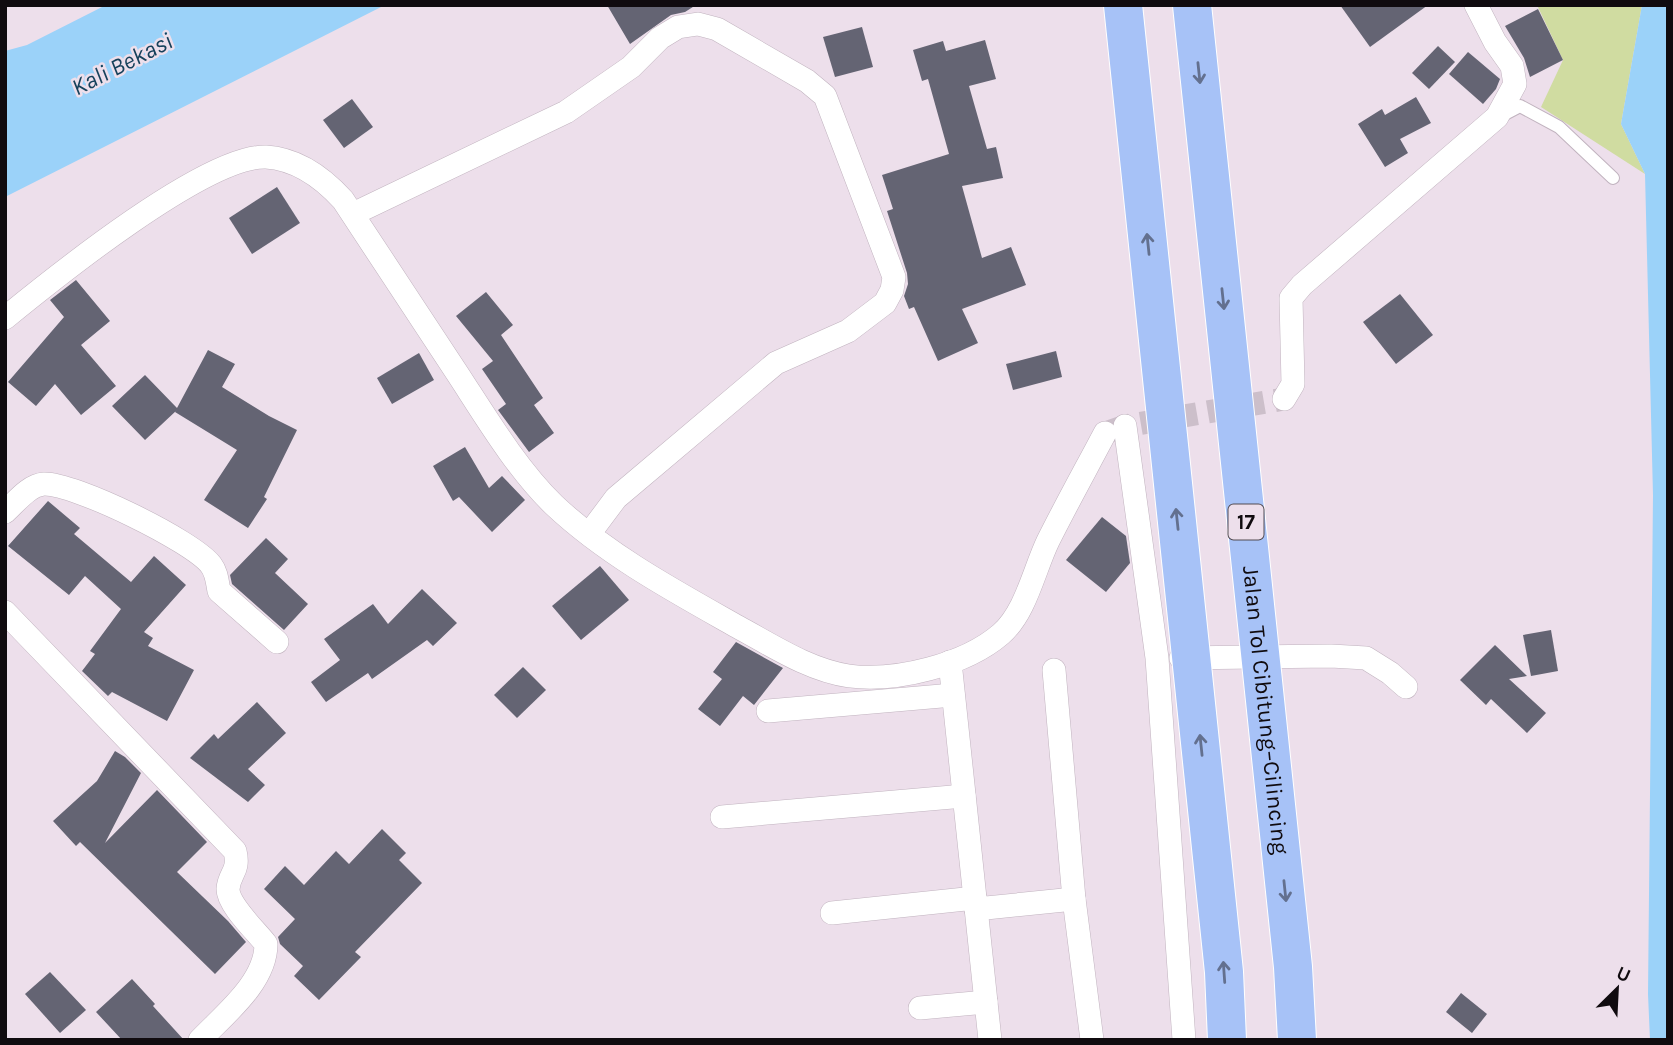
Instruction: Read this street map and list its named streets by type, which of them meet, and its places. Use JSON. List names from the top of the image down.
{
  "streets": {
    "highway": ["17", "Jalan Tol Cibitung–Cilincing"]
  },
  "water": ["Kali Bekasi"],
  "north": "top right"
}
